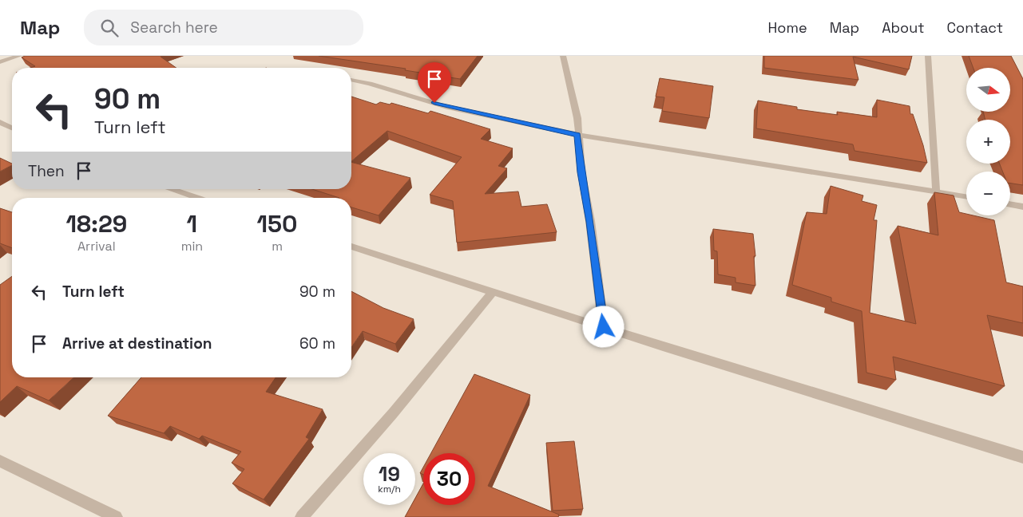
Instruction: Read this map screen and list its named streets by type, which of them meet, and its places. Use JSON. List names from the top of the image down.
{
  "north": "right",
  "page": {
    "header": "Map",
    "search": "Search here",
    "nav": [
      "Home",
      "Map",
      "About",
      "Contact"
    ],
    "map_buttons": ["+", "−"],
    "turn": ["90 m", "Turn left"],
    "then": "Then",
    "eta": [
      "18:29",
      "Arrival",
      "1",
      "min",
      "150",
      "m"
    ],
    "list": [
      {
        "name": "Turn left",
        "value": "90 m"
      },
      {
        "name": "Arrive at destination",
        "value": "60 m"
      }
    ],
    "speed": "19 km/h",
    "limit": "30"
  }
}
